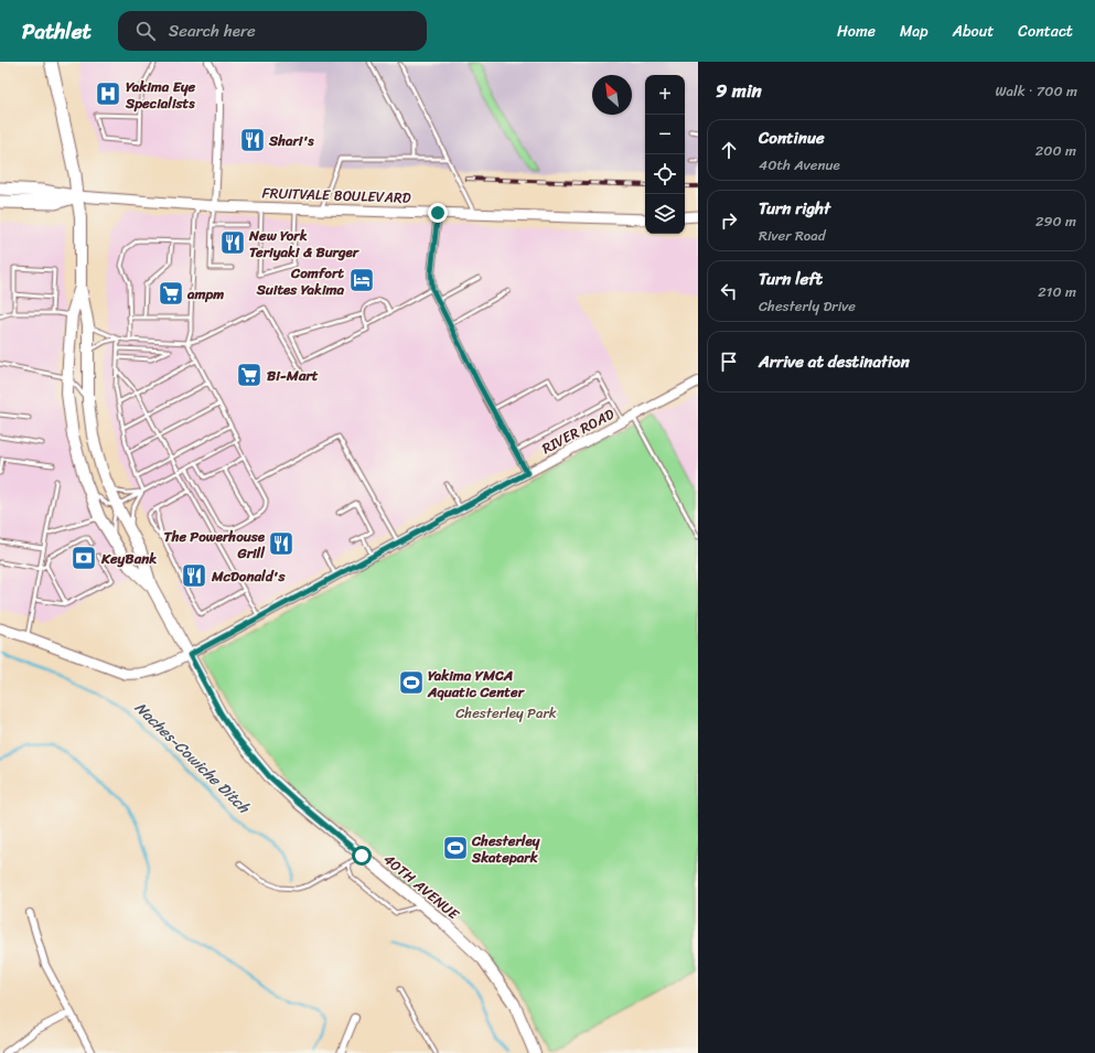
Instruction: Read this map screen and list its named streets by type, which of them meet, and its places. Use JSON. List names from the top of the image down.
{
  "streets": {
    "main road": ["FRUITVALE BOULEVARD", "40TH AVENUE"],
    "street": ["RIVER ROAD"]
  },
  "crossings": [
    ["RIVER ROAD", "40TH AVENUE"]
  ],
  "water": ["Naches-Cowiche Ditch"],
  "parks": ["Chesterley Park"],
  "places": {
    "hospital": ["Yakima Eye Specialists"],
    "restaurant": [
      "Shari's",
      "New York Teriyaki & Burger",
      "The Powerhouse Grill",
      "McDonald's"
    ],
    "hotel": ["Comfort Suites Yakima"],
    "supermarket": ["ampm", "Bi-Mart"],
    "bank": ["KeyBank"],
    "sports": ["Yakima YMCA Aquatic Center", "Chesterley Skatepark"]
  },
  "north": "top left",
  "page": {
    "header": "Pathlet",
    "search": "Search here",
    "nav": [
      "Home",
      "Map",
      "About",
      "Contact"
    ],
    "heading": ["9 min", "Walk · 700 m"],
    "map_buttons": ["+", "−"],
    "list": [
      ["Continue", "40th Avenue", "200 m"],
      ["Turn right", "River Road", "290 m"],
      ["Turn left", "Chesterly Drive", "210 m"],
      "Arrive at destination"
    ]
  }
}
